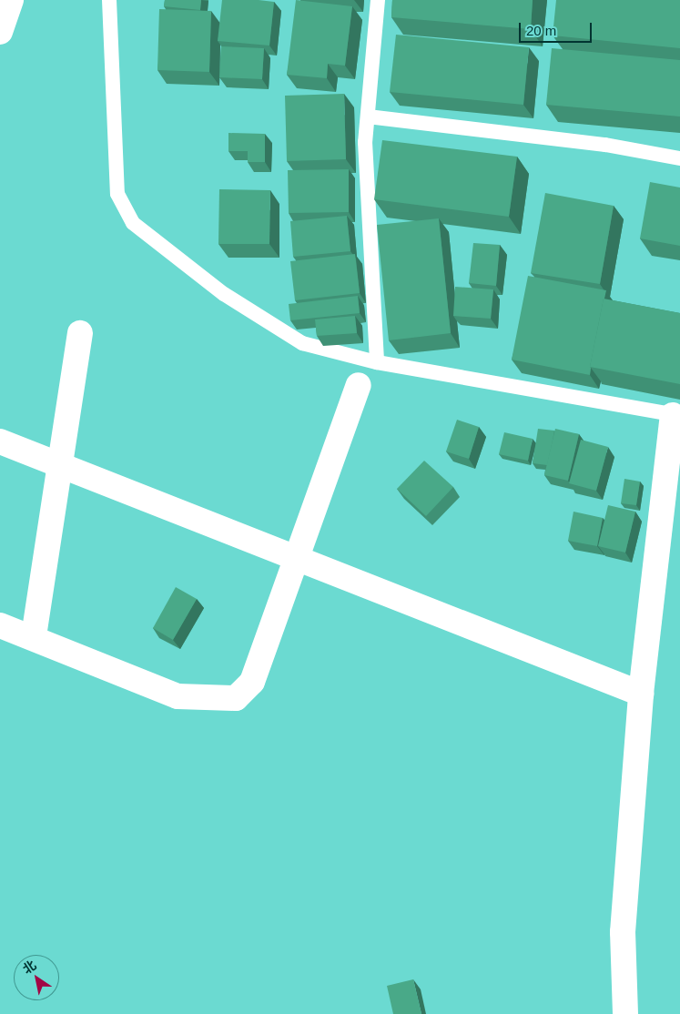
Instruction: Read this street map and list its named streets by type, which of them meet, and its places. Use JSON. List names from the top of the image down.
{
  "scale_bar": "20 m",
  "north": "top left"
}
